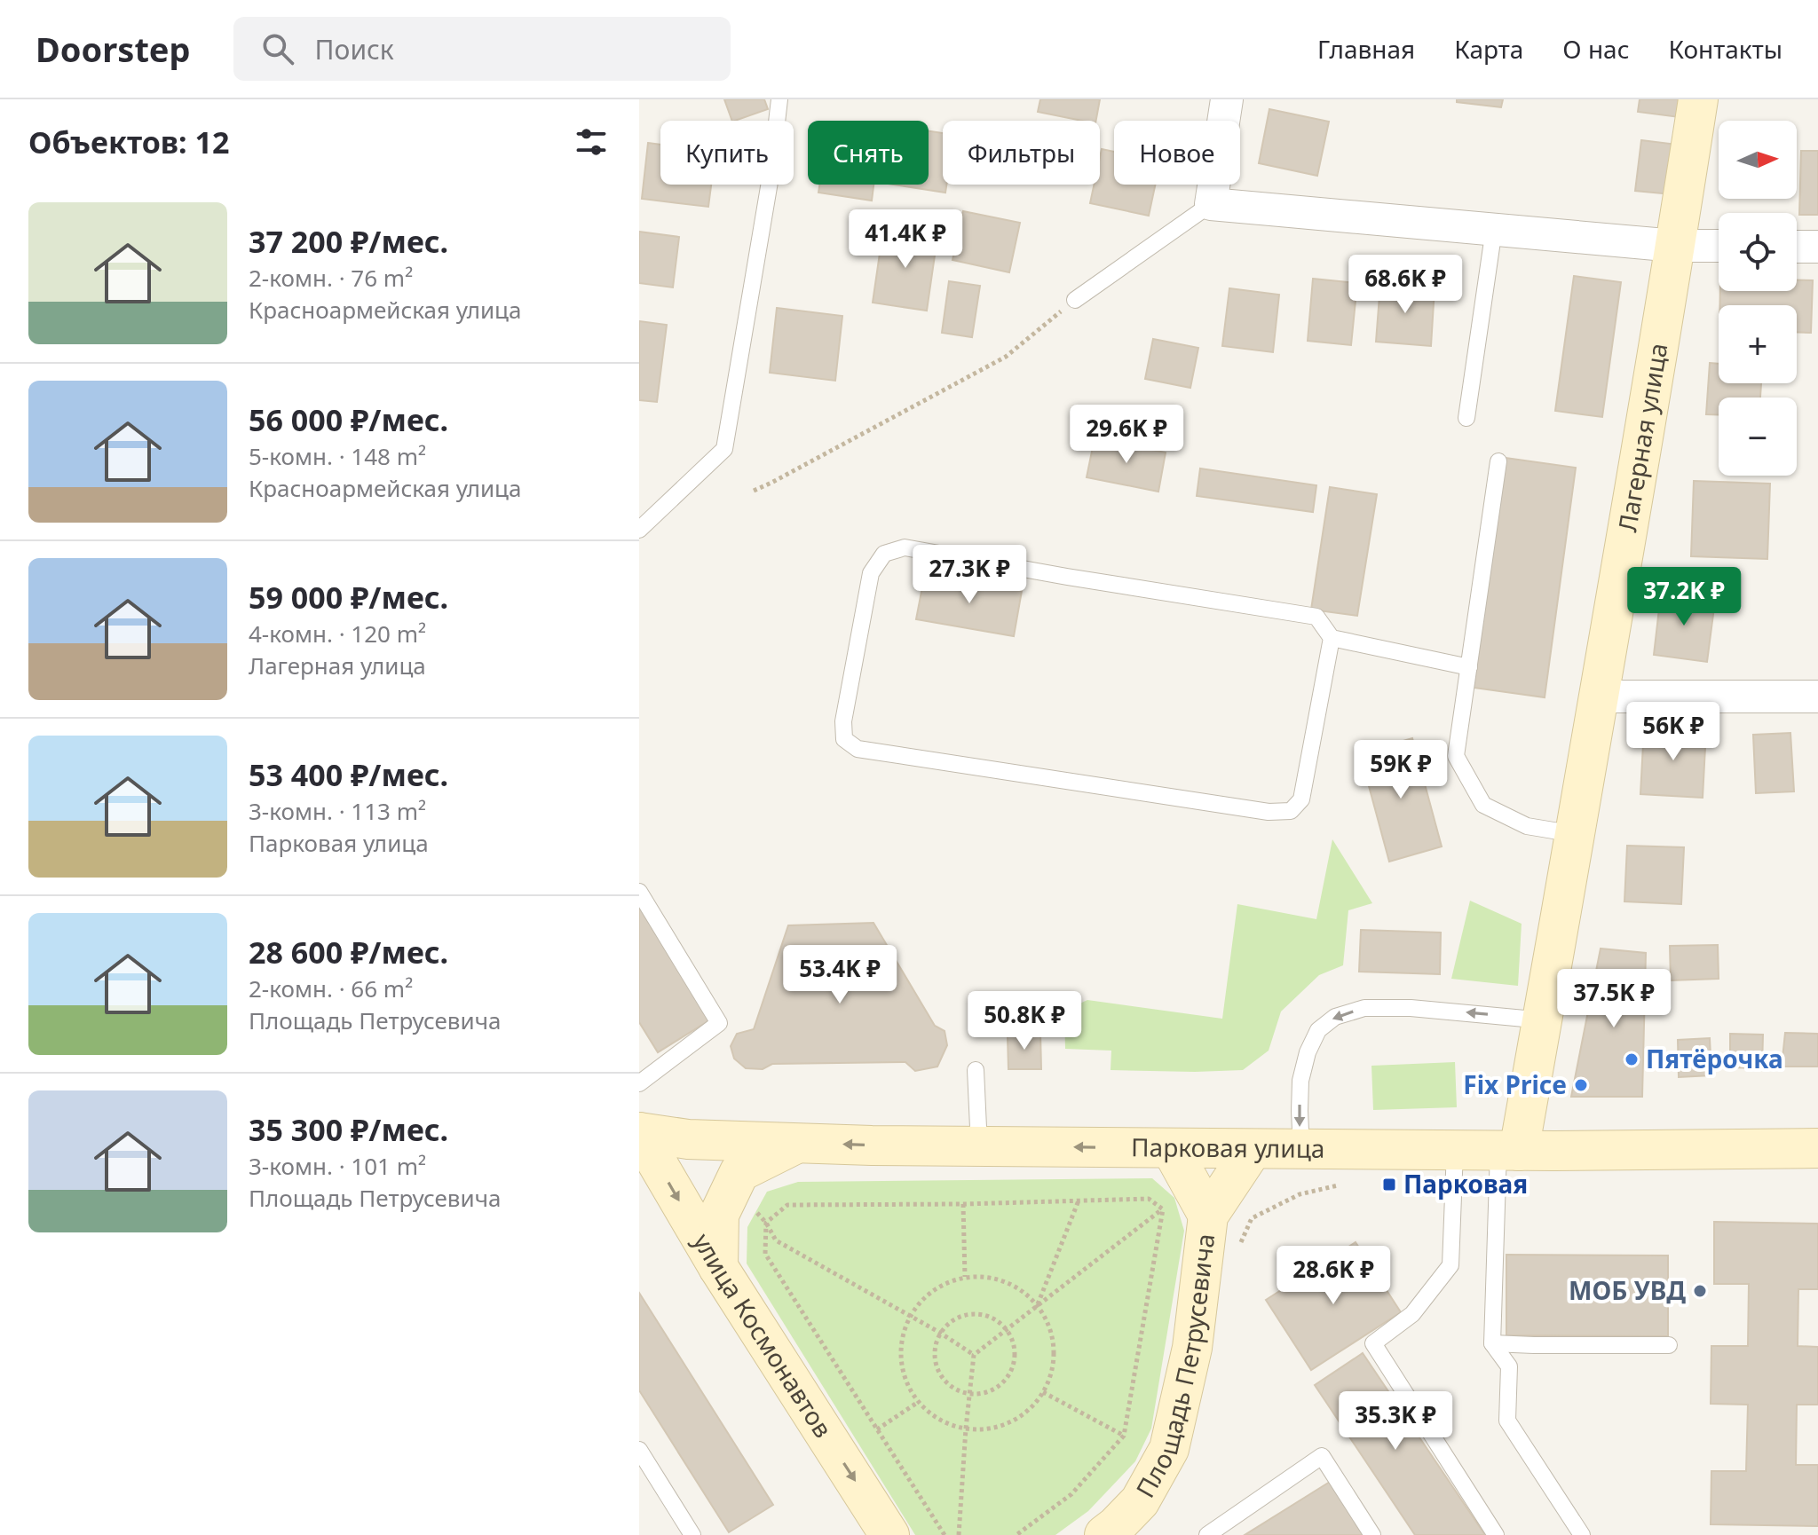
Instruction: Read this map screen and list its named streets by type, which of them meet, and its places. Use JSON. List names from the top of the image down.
{
  "streets": {
    "street": [
      "Лагерная улица",
      "Парковая улица",
      "улица Космонавтов",
      "Площадь Петрусевича"
    ]
  },
  "crossings": [
    ["Лагерная улица", "Парковая улица"],
    ["Парковая улица", "улица Космонавтов"],
    ["Парковая улица", "Площадь Петрусевича"]
  ],
  "one_way": ["улица Космонавтов"],
  "places": {
    "other": ["Пятёрочка", "Fix Price", "МОБ УВД"],
    "transit": ["Парковая"]
  },
  "north": "right",
  "page": {
    "header": "Doorstep",
    "search": "Поиск",
    "nav": [
      "Главная",
      "Карта",
      "О нас",
      "Контакты"
    ],
    "heading": "Объектов: 12",
    "map_buttons": ["+", "−"],
    "chip": [
      "Купить",
      "Снять",
      "Фильтры",
      "Новое"
    ],
    "list": [
      {
        "name": "37 200 ₽/мес.",
        "note": "2-комн. · 76 m² · Красноармейская улица"
      },
      {
        "name": "56 000 ₽/мес.",
        "note": "5-комн. · 148 m² · Красноармейская улица"
      },
      {
        "name": "59 000 ₽/мес.",
        "note": "4-комн. · 120 m² · Лагерная улица"
      },
      {
        "name": "53 400 ₽/мес.",
        "note": "3-комн. · 113 m² · Парковая улица"
      },
      {
        "name": "28 600 ₽/мес.",
        "note": "2-комн. · 66 m² · Площадь Петрусевича"
      },
      {
        "name": "35 300 ₽/мес.",
        "note": "3-комн. · 101 m² · Площадь Петрусевича"
      }
    ],
    "price": [
      "41.4K ₽",
      "68.6K ₽",
      "29.6K ₽",
      "27.3K ₽",
      "37.2K ₽",
      "56K ₽",
      "59K ₽",
      "53.4K ₽",
      "37.5K ₽",
      "50.8K ₽",
      "28.6K ₽",
      "35.3K ₽"
    ]
  }
}
